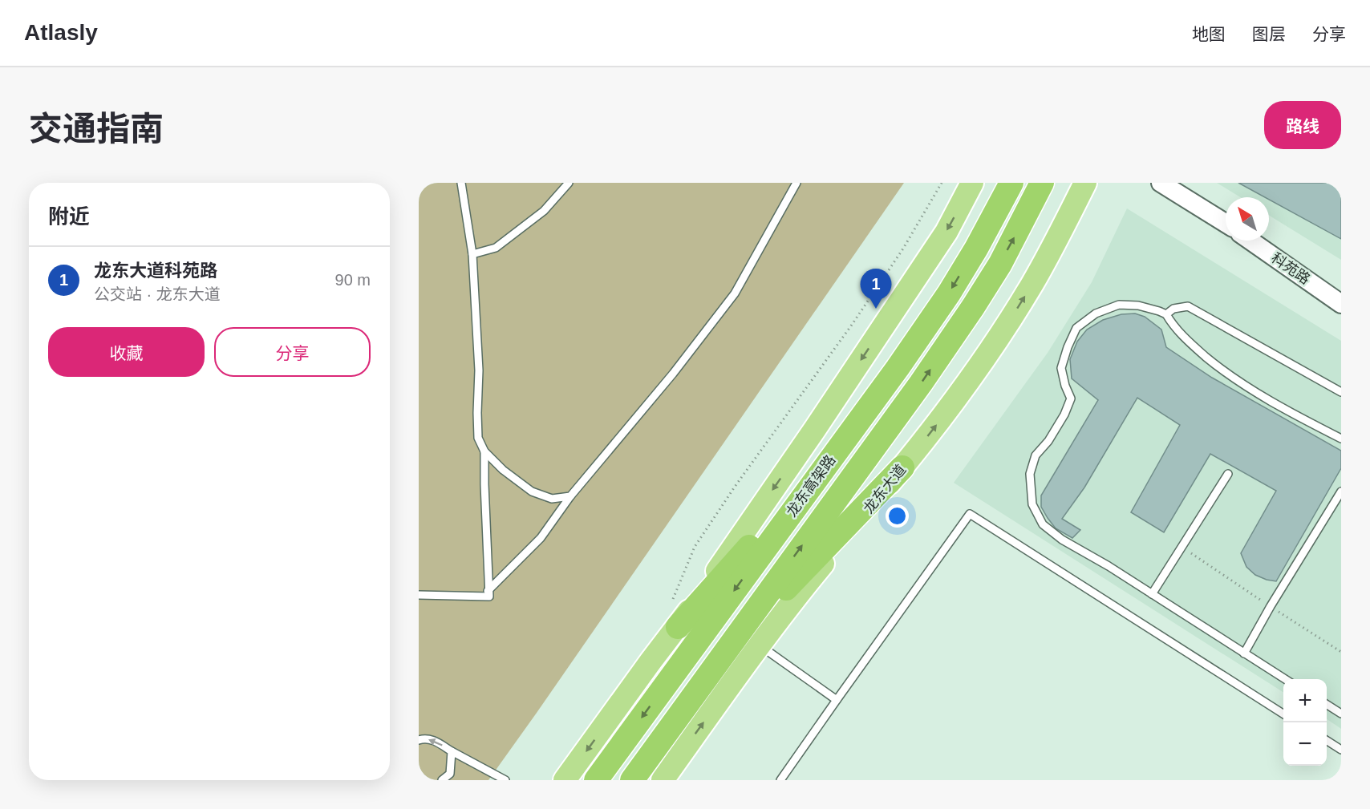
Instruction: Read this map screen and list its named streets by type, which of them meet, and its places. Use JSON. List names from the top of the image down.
{
  "streets": {
    "highway": ["龙东高架路"],
    "main road": ["龙东大道"],
    "street": ["科苑路"]
  },
  "north": "top left",
  "page": {
    "header": "Atlasly",
    "nav": ["地图", "图层", "分享"],
    "title": "交通指南",
    "buttons": [
      "路线",
      ["收藏", "分享"]
    ],
    "heading": "附近",
    "list": [
      {
        "mark": "1",
        "name": "龙东大道科苑路",
        "note": "公交站 · 龙东大道",
        "value": "90 m"
      }
    ],
    "pins": "1",
    "map_buttons": ["+", "−"]
  }
}
